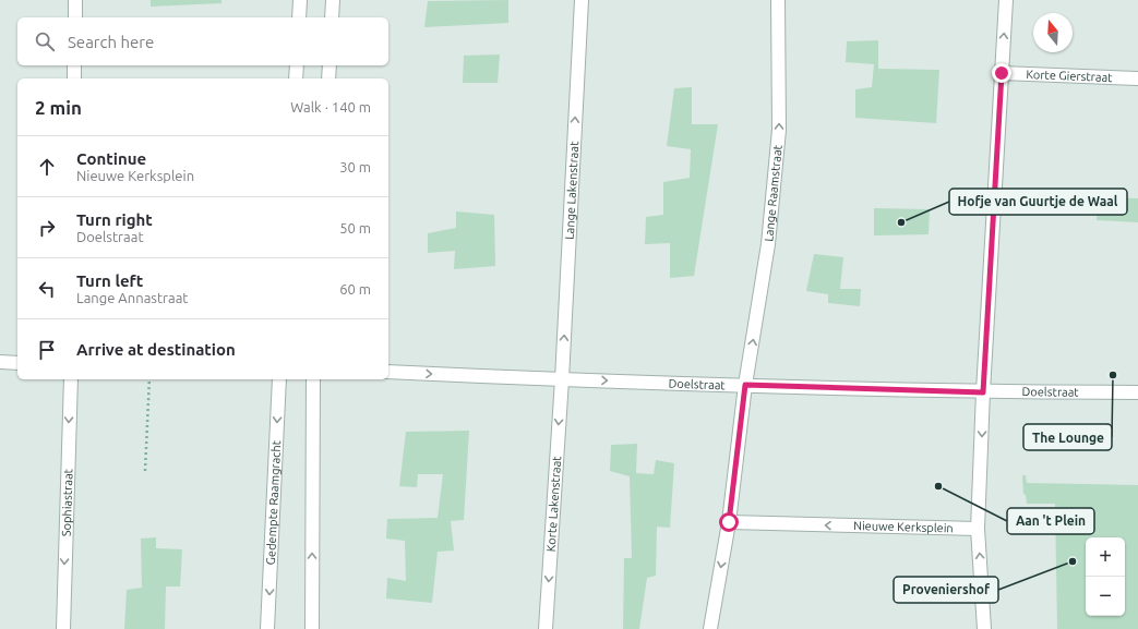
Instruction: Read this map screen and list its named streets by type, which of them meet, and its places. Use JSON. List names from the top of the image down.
{
  "streets": {
    "street": [
      "Korte Gierstraat",
      "Lange Lakenstraat",
      "Lange Raamstraat",
      "Doelstraat",
      "Sophiastraat",
      "Gedempte Raamgracht",
      "Korte Lakenstraat",
      "Nieuwe Kerksplein"
    ]
  },
  "crossings": [
    ["Lange Lakenstraat", "Doelstraat"],
    ["Lange Lakenstraat", "Korte Lakenstraat"],
    ["Lange Raamstraat", "Doelstraat"],
    ["Doelstraat", "Korte Lakenstraat"]
  ],
  "one_way": [
    "Lange Lakenstraat",
    "Lange Raamstraat",
    "Doelstraat",
    "Sophiastraat",
    "Korte Lakenstraat",
    "Nieuwe Kerksplein"
  ],
  "places": [
    "Hofje van Guurtje de Waal",
    "The Lounge",
    "Aan 't Plein",
    "Proveniershof"
  ],
  "north": "top",
  "page": {
    "search": "Search here",
    "heading": ["2 min", "Walk · 140 m"],
    "list": [
      ["Continue", "Nieuwe Kerksplein", "30 m"],
      ["Turn right", "Doelstraat", "50 m"],
      ["Turn left", "Lange Annastraat", "60 m"],
      "Arrive at destination"
    ],
    "map_buttons": ["+", "−"]
  }
}
